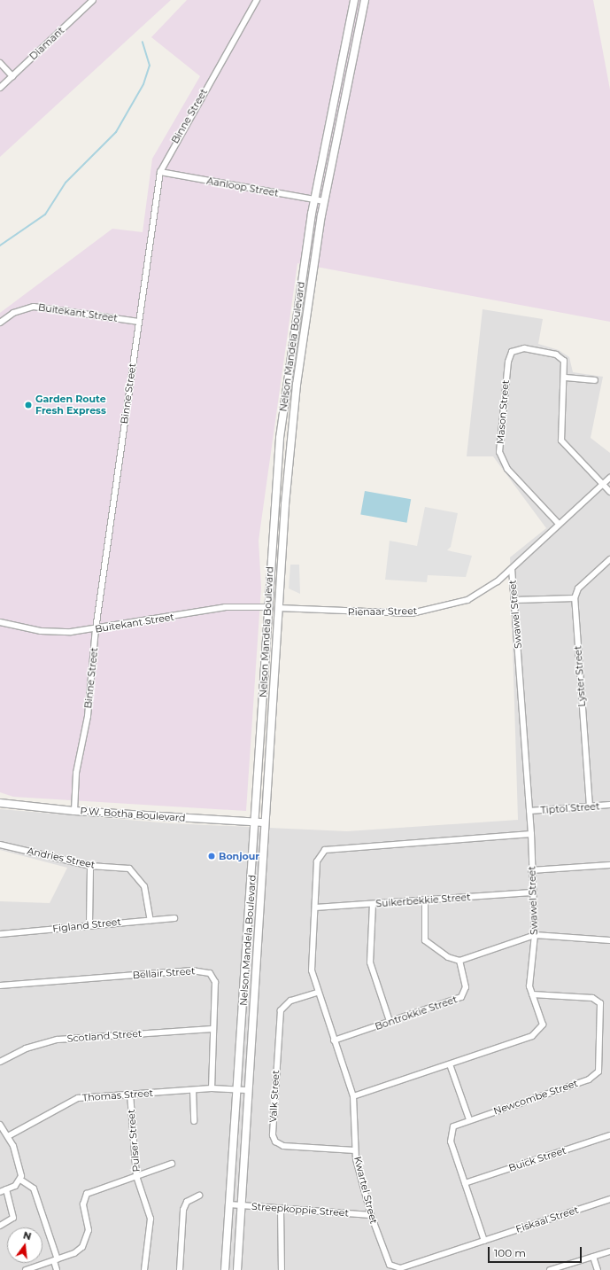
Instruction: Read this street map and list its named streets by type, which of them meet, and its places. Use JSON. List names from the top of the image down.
{
  "streets": {
    "street": [
      "Diamant",
      "Binne Street",
      "Aanloop Street",
      "Buitekant Street",
      "Nelson Mandela Boulevard",
      "Mason Street",
      "Pienaar Street",
      "Swawel Street",
      "Lyster Street",
      "Tiptol Street",
      "P.W. Botha Boulevard",
      "Andries Street",
      "Suikerbekkie Street",
      "Figland Street",
      "Bellair Street",
      "Bontrokkie Street",
      "Scotland Street",
      "Thomas Street",
      "Valk Street",
      "Newcombe Street",
      "Pulser Street",
      "Buick Street",
      "Kwartel Street",
      "Streepkoppie Street",
      "Fiskaal Street"
    ]
  },
  "crossings": [
    ["Binne Street", "Aanloop Street"],
    ["Binne Street", "Buitekant Street"],
    ["Binne Street", "P.W. Botha Boulevard"],
    ["Aanloop Street", "Nelson Mandela Boulevard"],
    ["Buitekant Street", "Nelson Mandela Boulevard"],
    ["Nelson Mandela Boulevard", "Pienaar Street"],
    ["Nelson Mandela Boulevard", "P.W. Botha Boulevard"],
    ["Nelson Mandela Boulevard", "Thomas Street"],
    ["Nelson Mandela Boulevard", "Streepkoppie Street"],
    ["Mason Street", "Pienaar Street"],
    ["Pienaar Street", "Swawel Street"],
    ["Swawel Street", "Tiptol Street"],
    ["Swawel Street", "Suikerbekkie Street"],
    ["Swawel Street", "Newcombe Street"],
    ["Swawel Street", "Kwartel Street"],
    ["Lyster Street", "Tiptol Street"],
    ["Andries Street", "Figland Street"],
    ["Suikerbekkie Street", "Kwartel Street"],
    ["Bellair Street", "Scotland Street"],
    ["Bellair Street", "Thomas Street"],
    ["Bontrokkie Street", "Kwartel Street"],
    ["Thomas Street", "Pulser Street"],
    ["Valk Street", "Kwartel Street"],
    ["Newcombe Street", "Buick Street"],
    ["Newcombe Street", "Fiskaal Street"],
    ["Kwartel Street", "Streepkoppie Street"],
    ["Kwartel Street", "Fiskaal Street"]
  ],
  "places": ["Garden Route Fresh Express", "Bonjour"],
  "scale_bar": "100 m",
  "north": "top"
}
